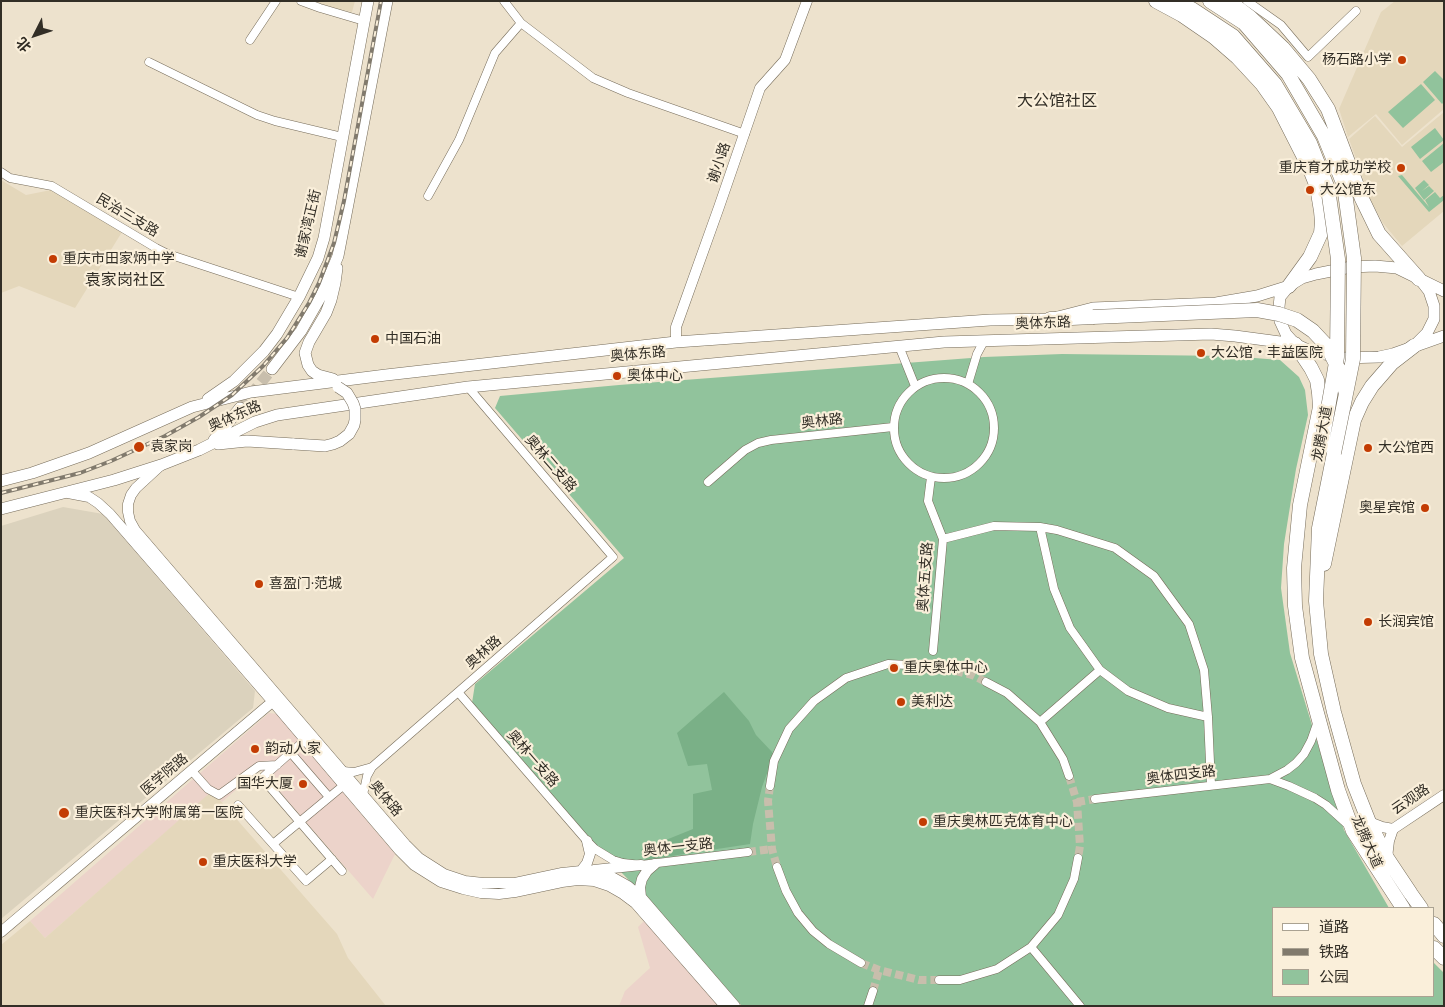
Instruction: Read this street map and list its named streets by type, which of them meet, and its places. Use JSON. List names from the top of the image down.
{
  "streets": {
    "highway": ["龙腾大道"],
    "main road": [
      "谢小路",
      "谢家湾正街",
      "奥体东路",
      "医学院路",
      "奥体路",
      "云观路"
    ],
    "street": [
      "民治三支路",
      "奥林路",
      "奥林二支路",
      "奥体五支路",
      "奥林一支路",
      "奥体四支路",
      "奥体一支路"
    ]
  },
  "crossings": [
    ["谢小路", "奥体东路"],
    ["民治三支路", "谢家湾正街"],
    ["谢家湾正街", "奥体东路"],
    ["奥体东路", "奥林二支路"],
    ["奥体东路", "奥体路"],
    ["奥林路", "奥林二支路"],
    ["奥林路", "奥体五支路"],
    ["奥林路", "奥林一支路"],
    ["奥林路", "奥体路"],
    ["奥林一支路", "奥体一支路"],
    ["医学院路", "奥体路"]
  ],
  "districts": ["大公馆社区", "袁家岗社区"],
  "places": [
    "杨石路小学",
    "重庆育才成功学校",
    "大公馆东",
    "重庆市田家炳中学",
    "中国石油",
    "大公馆‧丰益医院",
    "奥体中心",
    "袁家岗",
    "大公馆西",
    "奥星宾馆",
    "喜盈门·范城",
    "长润宾馆",
    "重庆奥体中心",
    "美利达",
    "韵动人家",
    "国华大厦",
    "重庆医科大学附属第一医院",
    "重庆奥林匹克体育中心",
    "重庆医科大学"
  ],
  "legend": ["道路", "铁路", "公园"],
  "north": "bottom left"
}
